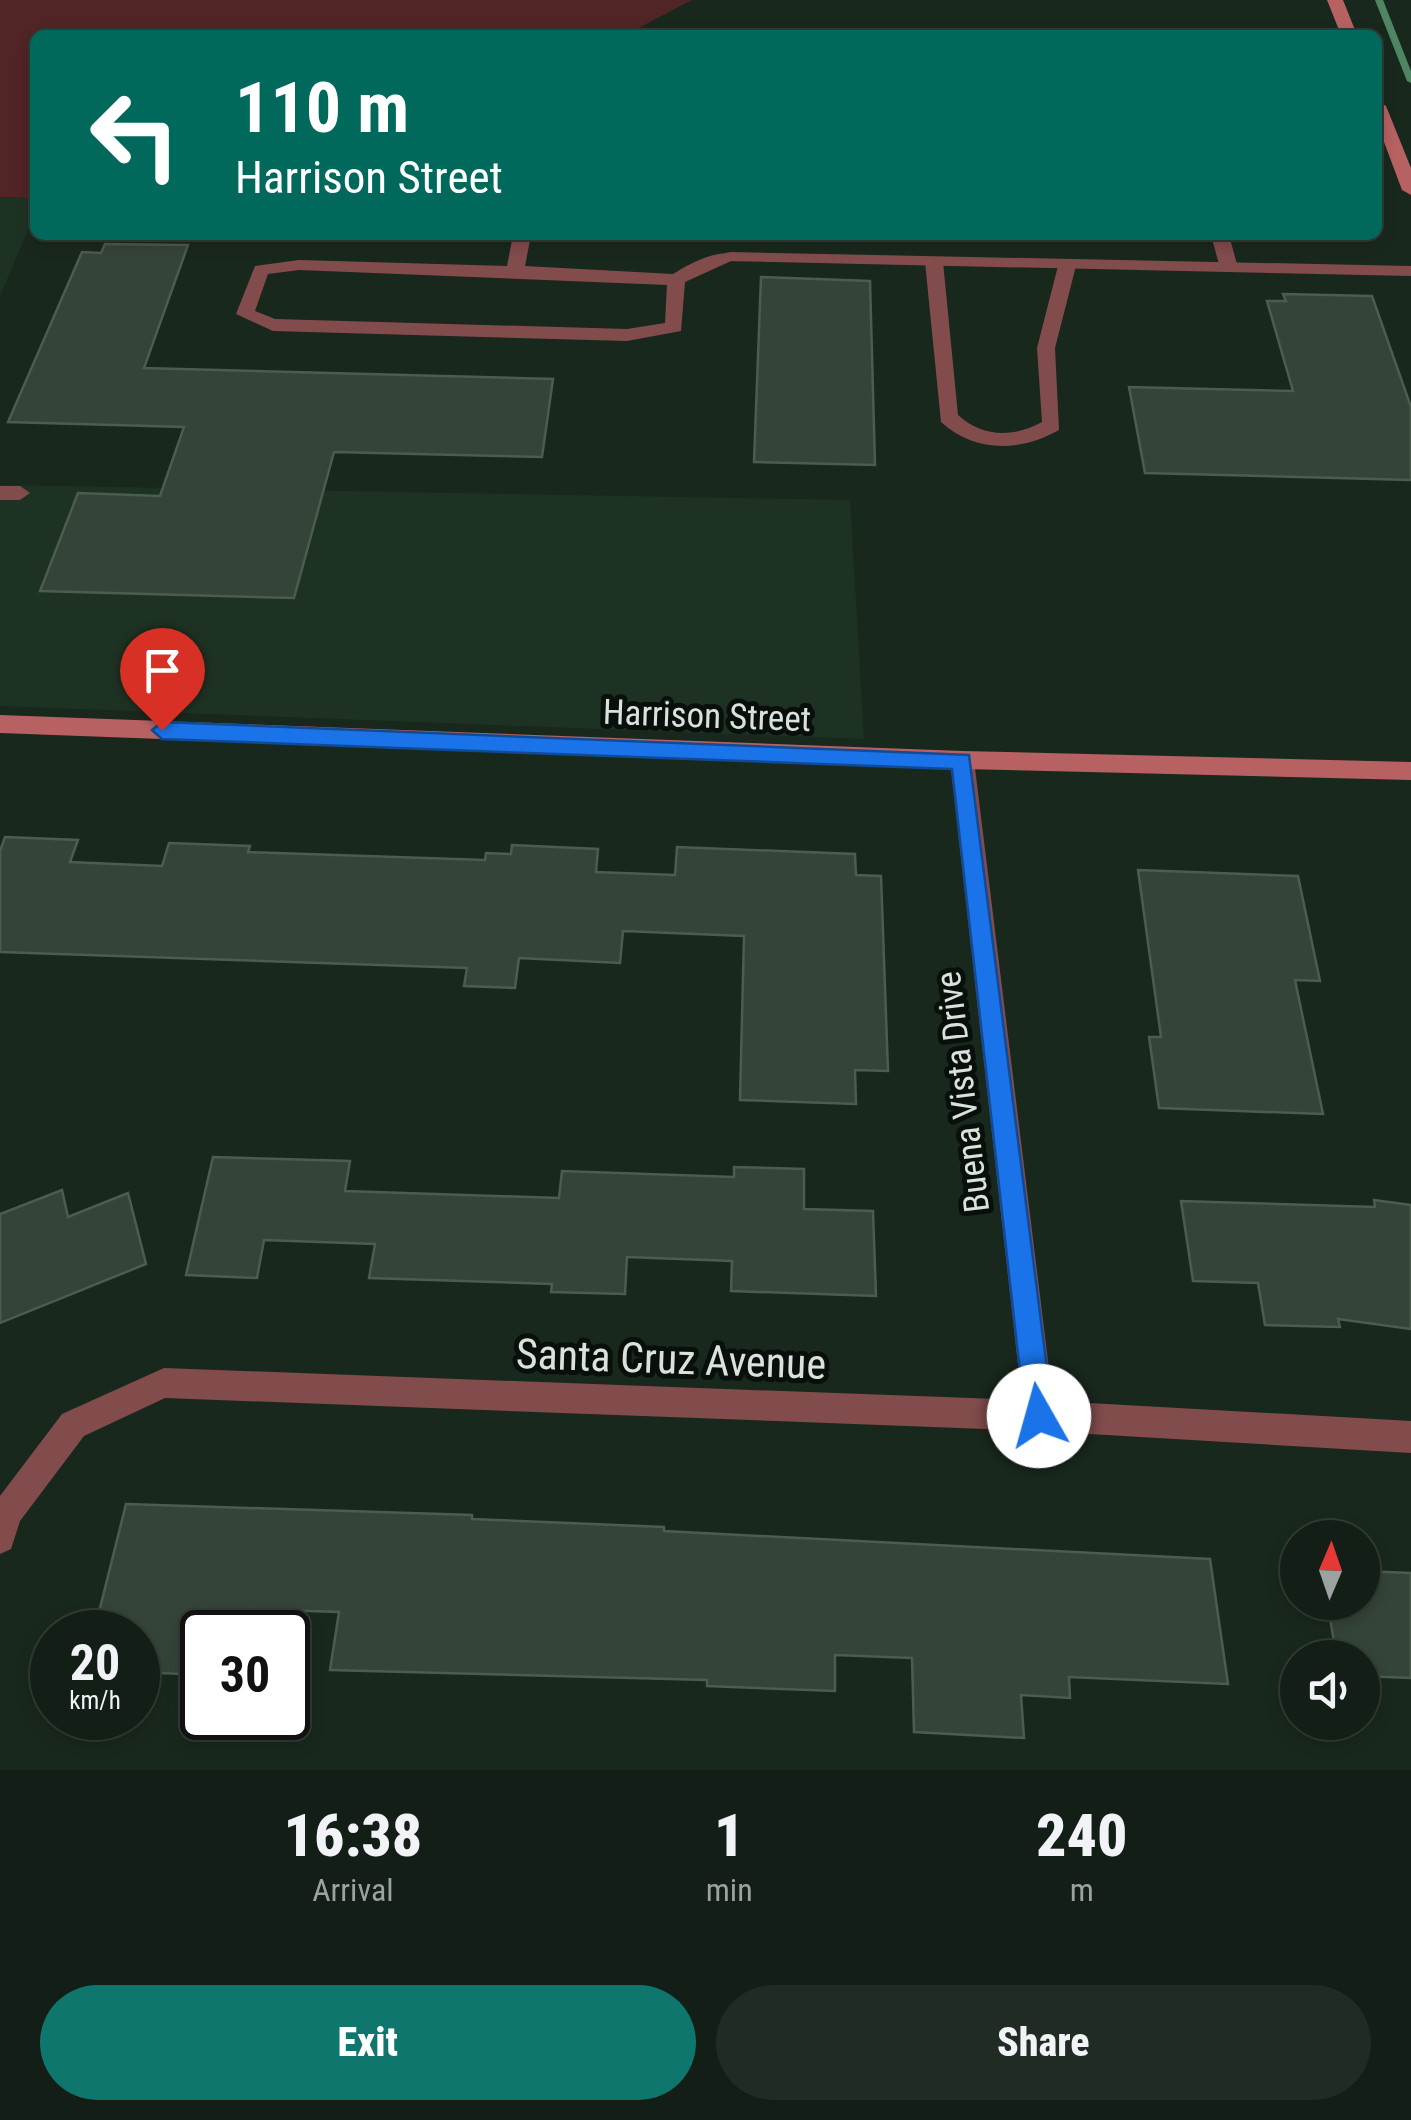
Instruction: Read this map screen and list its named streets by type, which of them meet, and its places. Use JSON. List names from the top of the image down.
{
  "streets": {
    "street": ["Harrison Street", "Buena Vista Drive", "Santa Cruz Avenue"]
  },
  "crossings": [
    ["Harrison Street", "Buena Vista Drive"],
    ["Buena Vista Drive", "Santa Cruz Avenue"]
  ],
  "north": "top",
  "page": {
    "turn": ["110 m", "Harrison Street"],
    "speed": "20 km/h",
    "limit": "30",
    "eta": [
      "16:38",
      "Arrival",
      "1",
      "min",
      "240",
      "m"
    ],
    "buttons": ["Exit", "Share"]
  }
}
